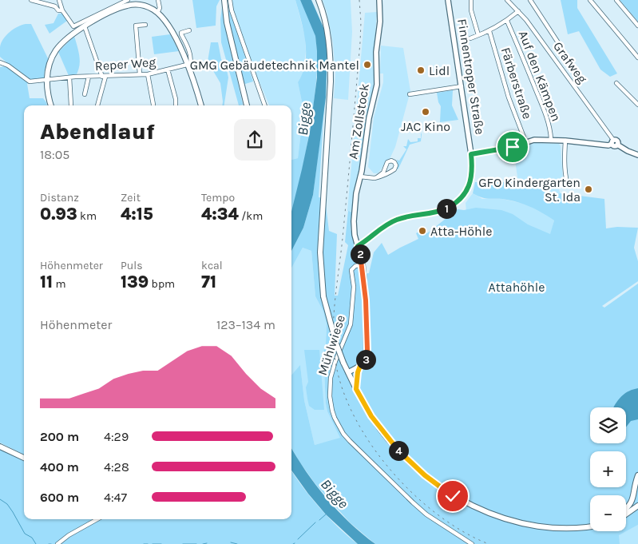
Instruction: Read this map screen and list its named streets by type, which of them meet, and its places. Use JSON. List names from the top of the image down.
{
  "streets": {
    "street": [
      "Grafweg",
      "Reper Weg",
      "Auf den Kämpen",
      "Finnentroper Straße",
      "Färberstraße",
      "Am Zollstock",
      "Mühlwiese"
    ]
  },
  "crossings": [
    ["Grafweg", "Auf den Kämpen"],
    ["Auf den Kämpen", "Färberstraße"],
    ["Finnentroper Straße", "Am Zollstock"]
  ],
  "water": ["Bigge"],
  "parks": ["Attahöhle"],
  "places": [
    "GMG Gebäudetechnik Mantel",
    "Lidl",
    "JAC Kino",
    "GFO Kindergarten St. Ida",
    "Atta-Höhle"
  ],
  "page": {
    "heading": ["Abendlauf", "18:05"],
    "stats": [
      ["Distanz", "0.93 km"],
      ["Zeit", "4:15"],
      ["Tempo", "4:34 /km"],
      ["Höhenmeter", "11 m"],
      ["Puls", "139 bpm"],
      ["kcal", "71"]
    ],
    "pins": [
      "1",
      "2",
      "3",
      "4"
    ],
    "chart": ["Höhenmeter", "123–134 m"],
    "map_buttons": ["+", "−"],
    "list": [
      {
        "name": "200 m",
        "note": "4:29"
      },
      {
        "name": "400 m",
        "note": "4:28"
      },
      {
        "name": "600 m",
        "note": "4:47"
      }
    ]
  }
}
